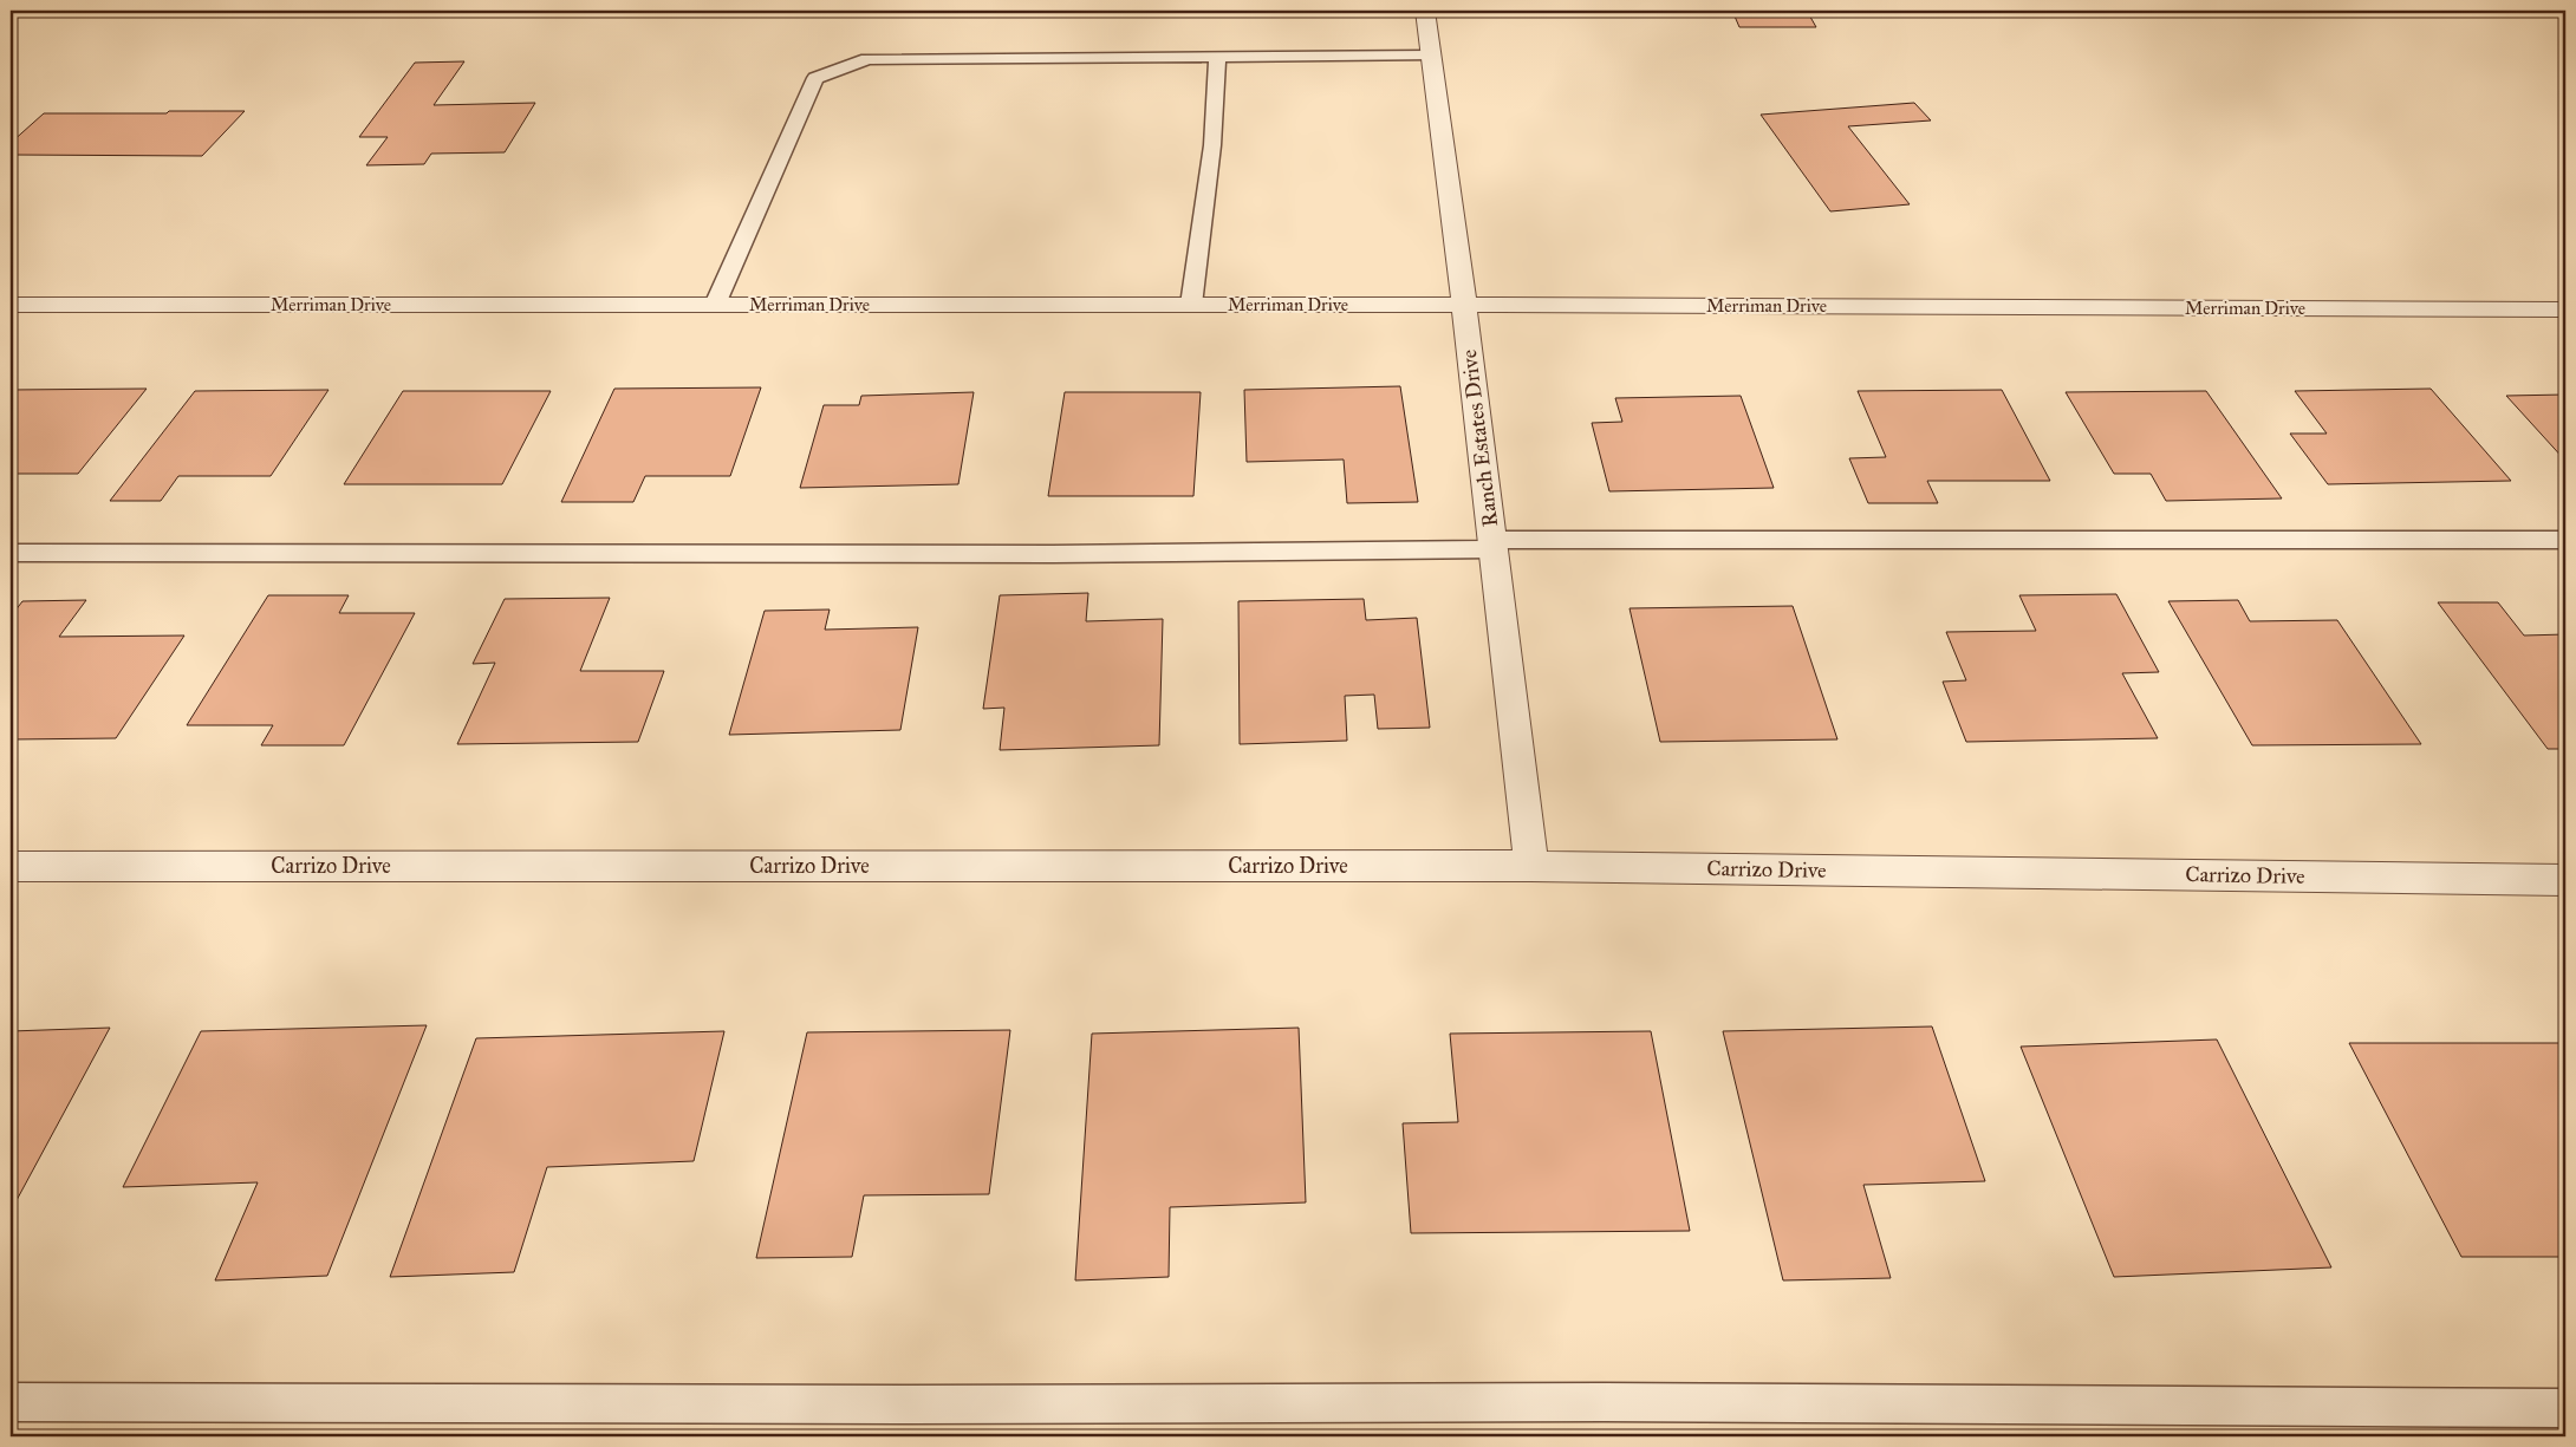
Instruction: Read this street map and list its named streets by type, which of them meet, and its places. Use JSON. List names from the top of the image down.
{
  "streets": {
    "street": ["Merriman Drive", "Ranch Estates Drive", "Carrizo Drive"]
  },
  "crossings": [
    ["Merriman Drive", "Ranch Estates Drive"],
    ["Ranch Estates Drive", "Carrizo Drive"]
  ]
}
